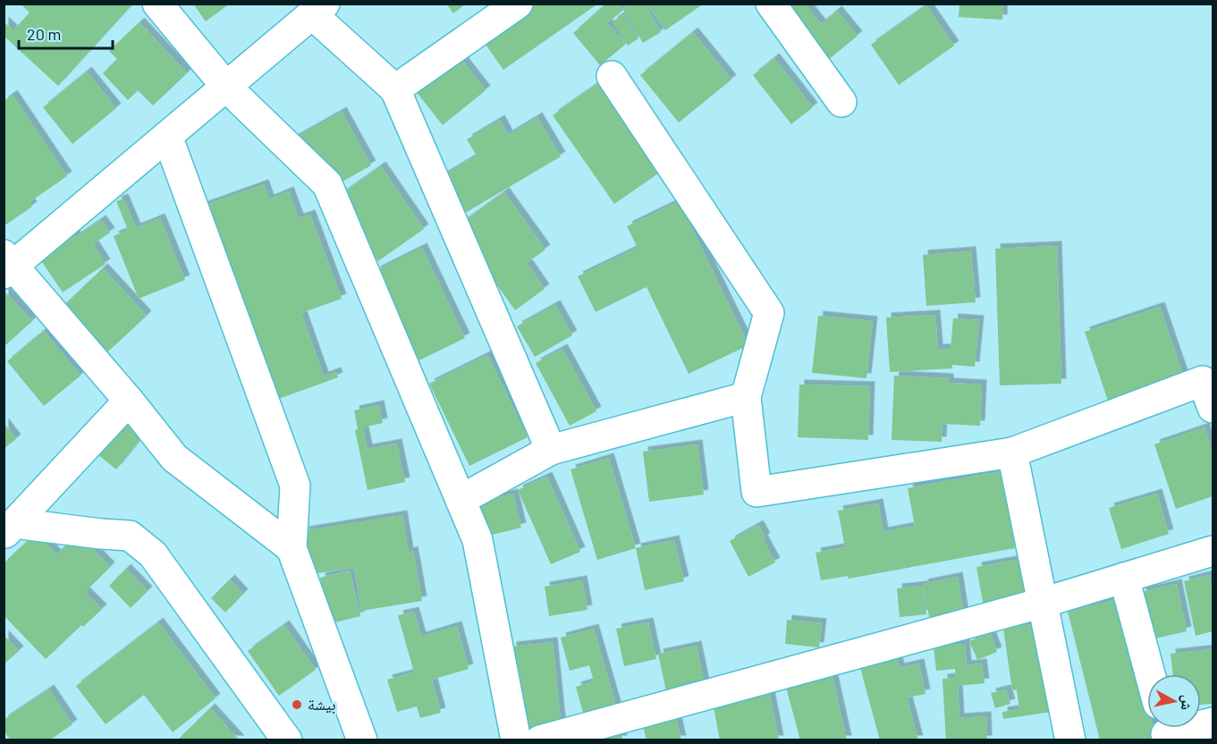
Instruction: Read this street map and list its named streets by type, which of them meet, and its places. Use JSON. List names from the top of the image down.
{
  "places": ["بيشة"],
  "scale_bar": "20 m",
  "north": "right"
}
